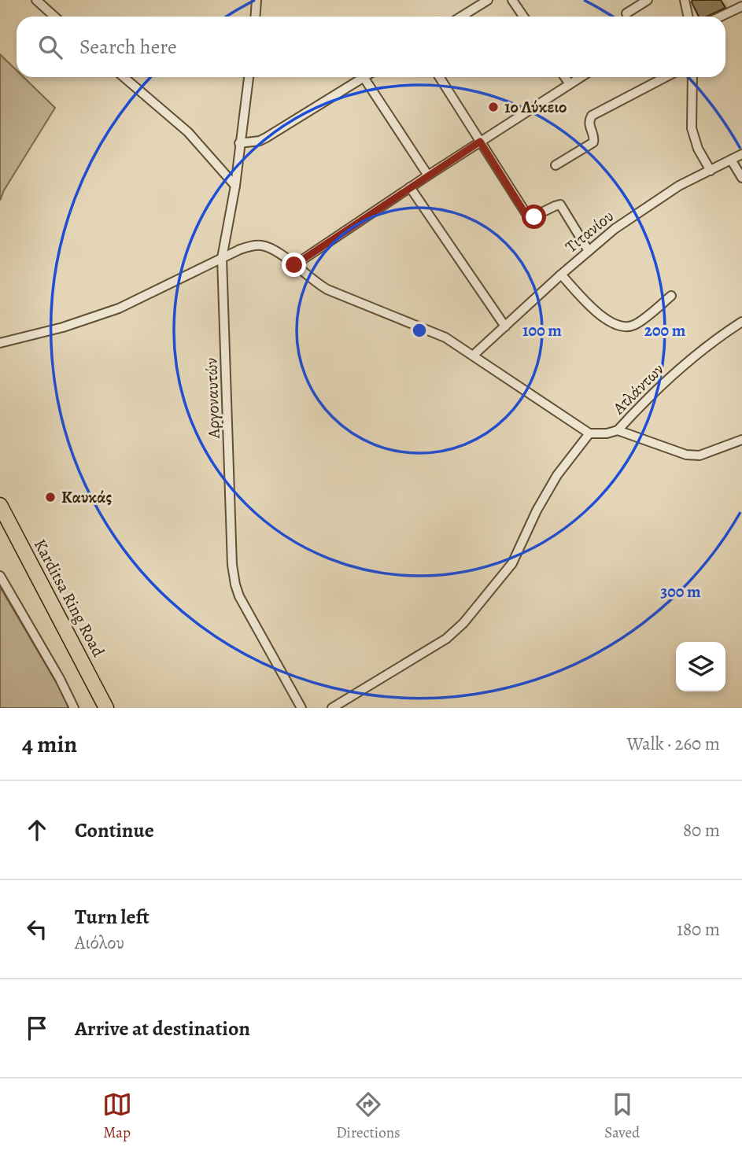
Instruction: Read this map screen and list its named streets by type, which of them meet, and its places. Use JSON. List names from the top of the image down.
{
  "streets": {
    "main road": ["Karditsa Ring Road"],
    "street": ["Τιτανίου", "Ατλάντων", "Αργοναυτών"]
  },
  "places": ["1ο Λύκειο", "Καυκάς"],
  "page": {
    "search": "Search here",
    "heading": ["4 min", "Walk · 260 m"],
    "list": [
      ["Continue", "80 m"],
      ["Turn left", "Αιόλου", "180 m"],
      "Arrive at destination"
    ],
    "nav": ["Map", "Directions", "Saved"]
  },
  "rings": ["100 m", "200 m", "300 m"]
}
